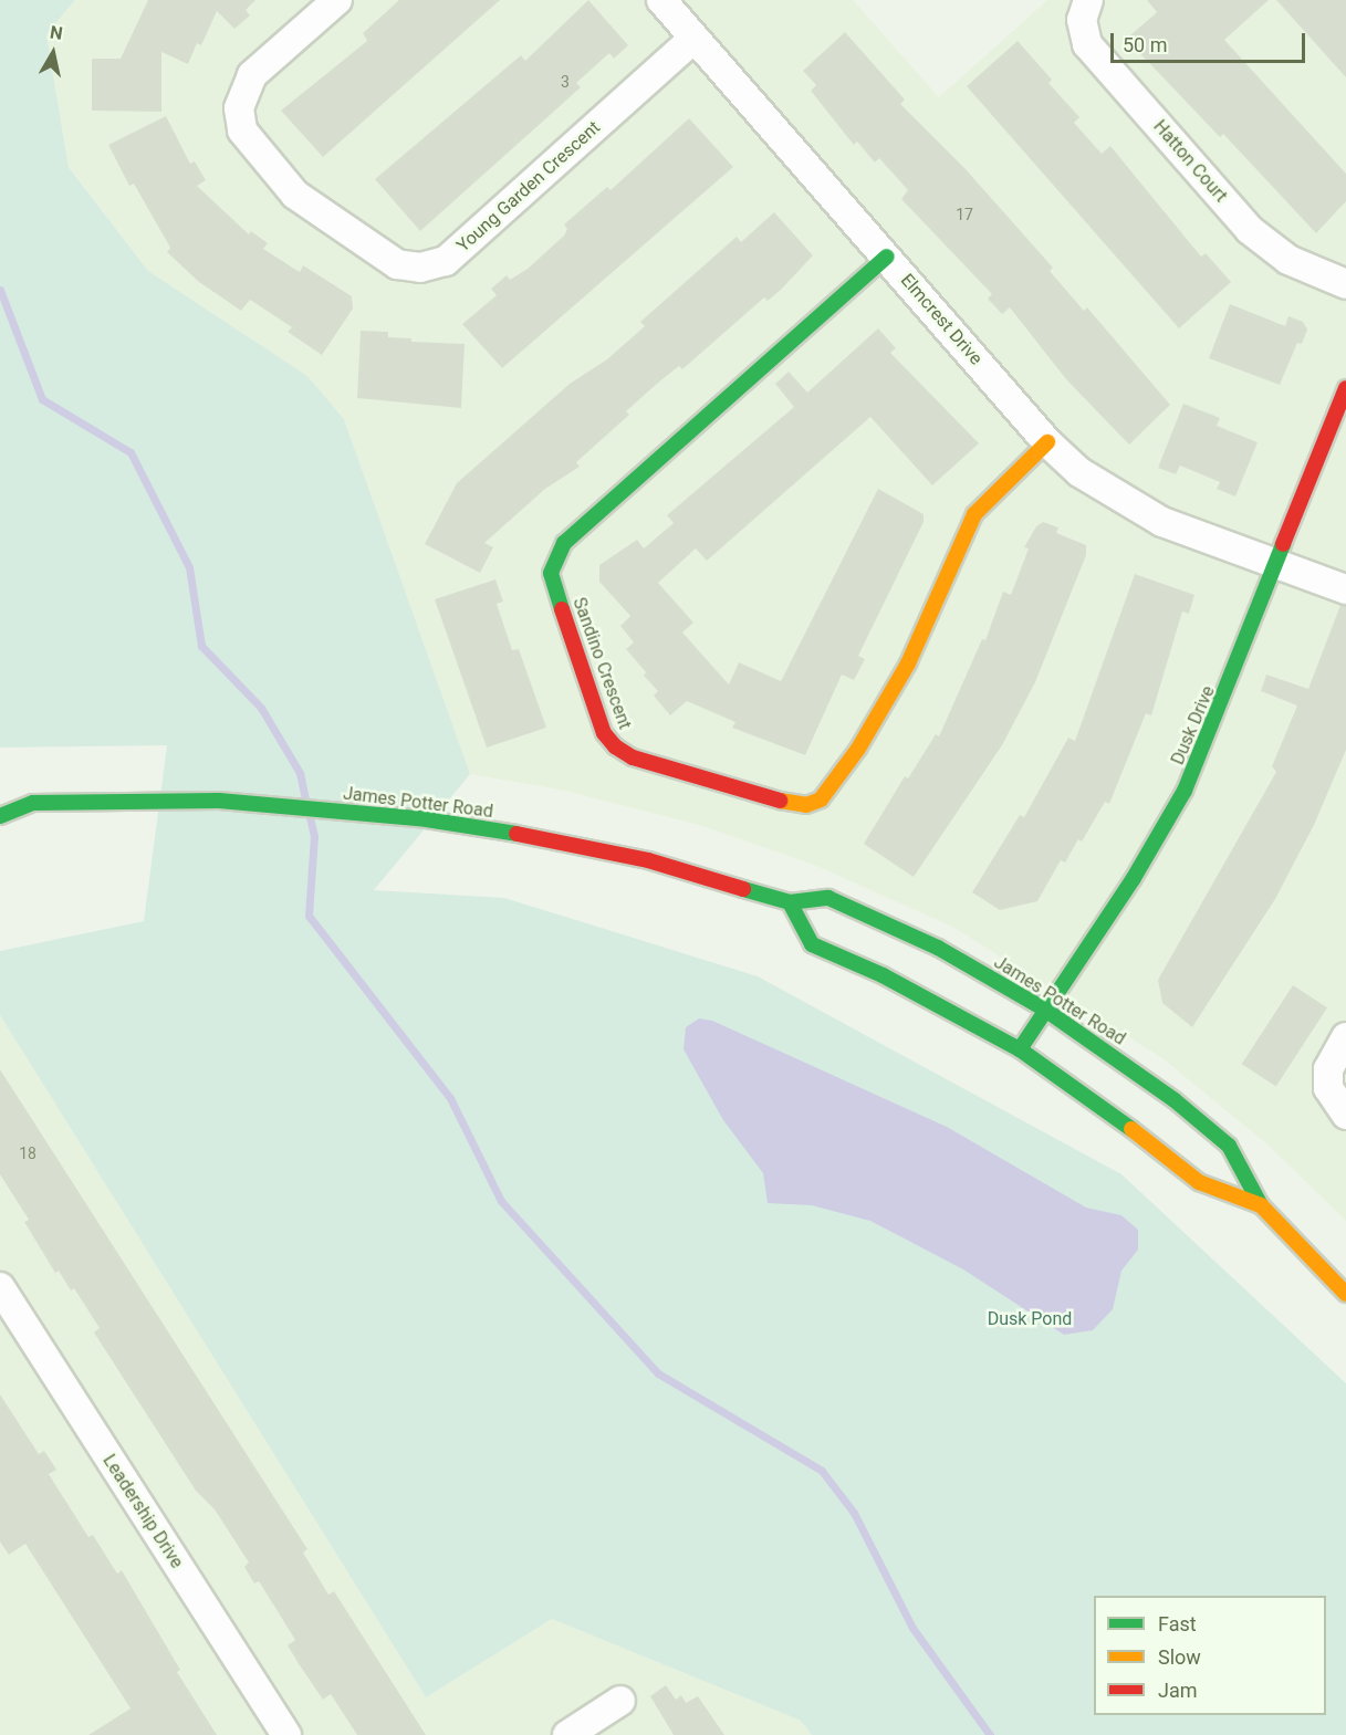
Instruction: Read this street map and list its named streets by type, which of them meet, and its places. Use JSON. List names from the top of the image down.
{
  "streets": {
    "main road": ["Sandino Crescent", "Dusk Drive", "James Potter Road"],
    "street": [
      "Hatton Court",
      "Young Garden Crescent",
      "Elmcrest Drive",
      "Leadership Drive"
    ]
  },
  "crossings": [
    ["Young Garden Crescent", "Elmcrest Drive"],
    ["Elmcrest Drive", "Sandino Crescent"],
    ["Elmcrest Drive", "Dusk Drive"],
    ["Dusk Drive", "James Potter Road"]
  ],
  "parks": ["Dusk Pond"],
  "house_numbers": ["3", "17", "18"],
  "legend": ["Fast", "Slow", "Jam"],
  "scale_bar": "50 m",
  "north": "top"
}
